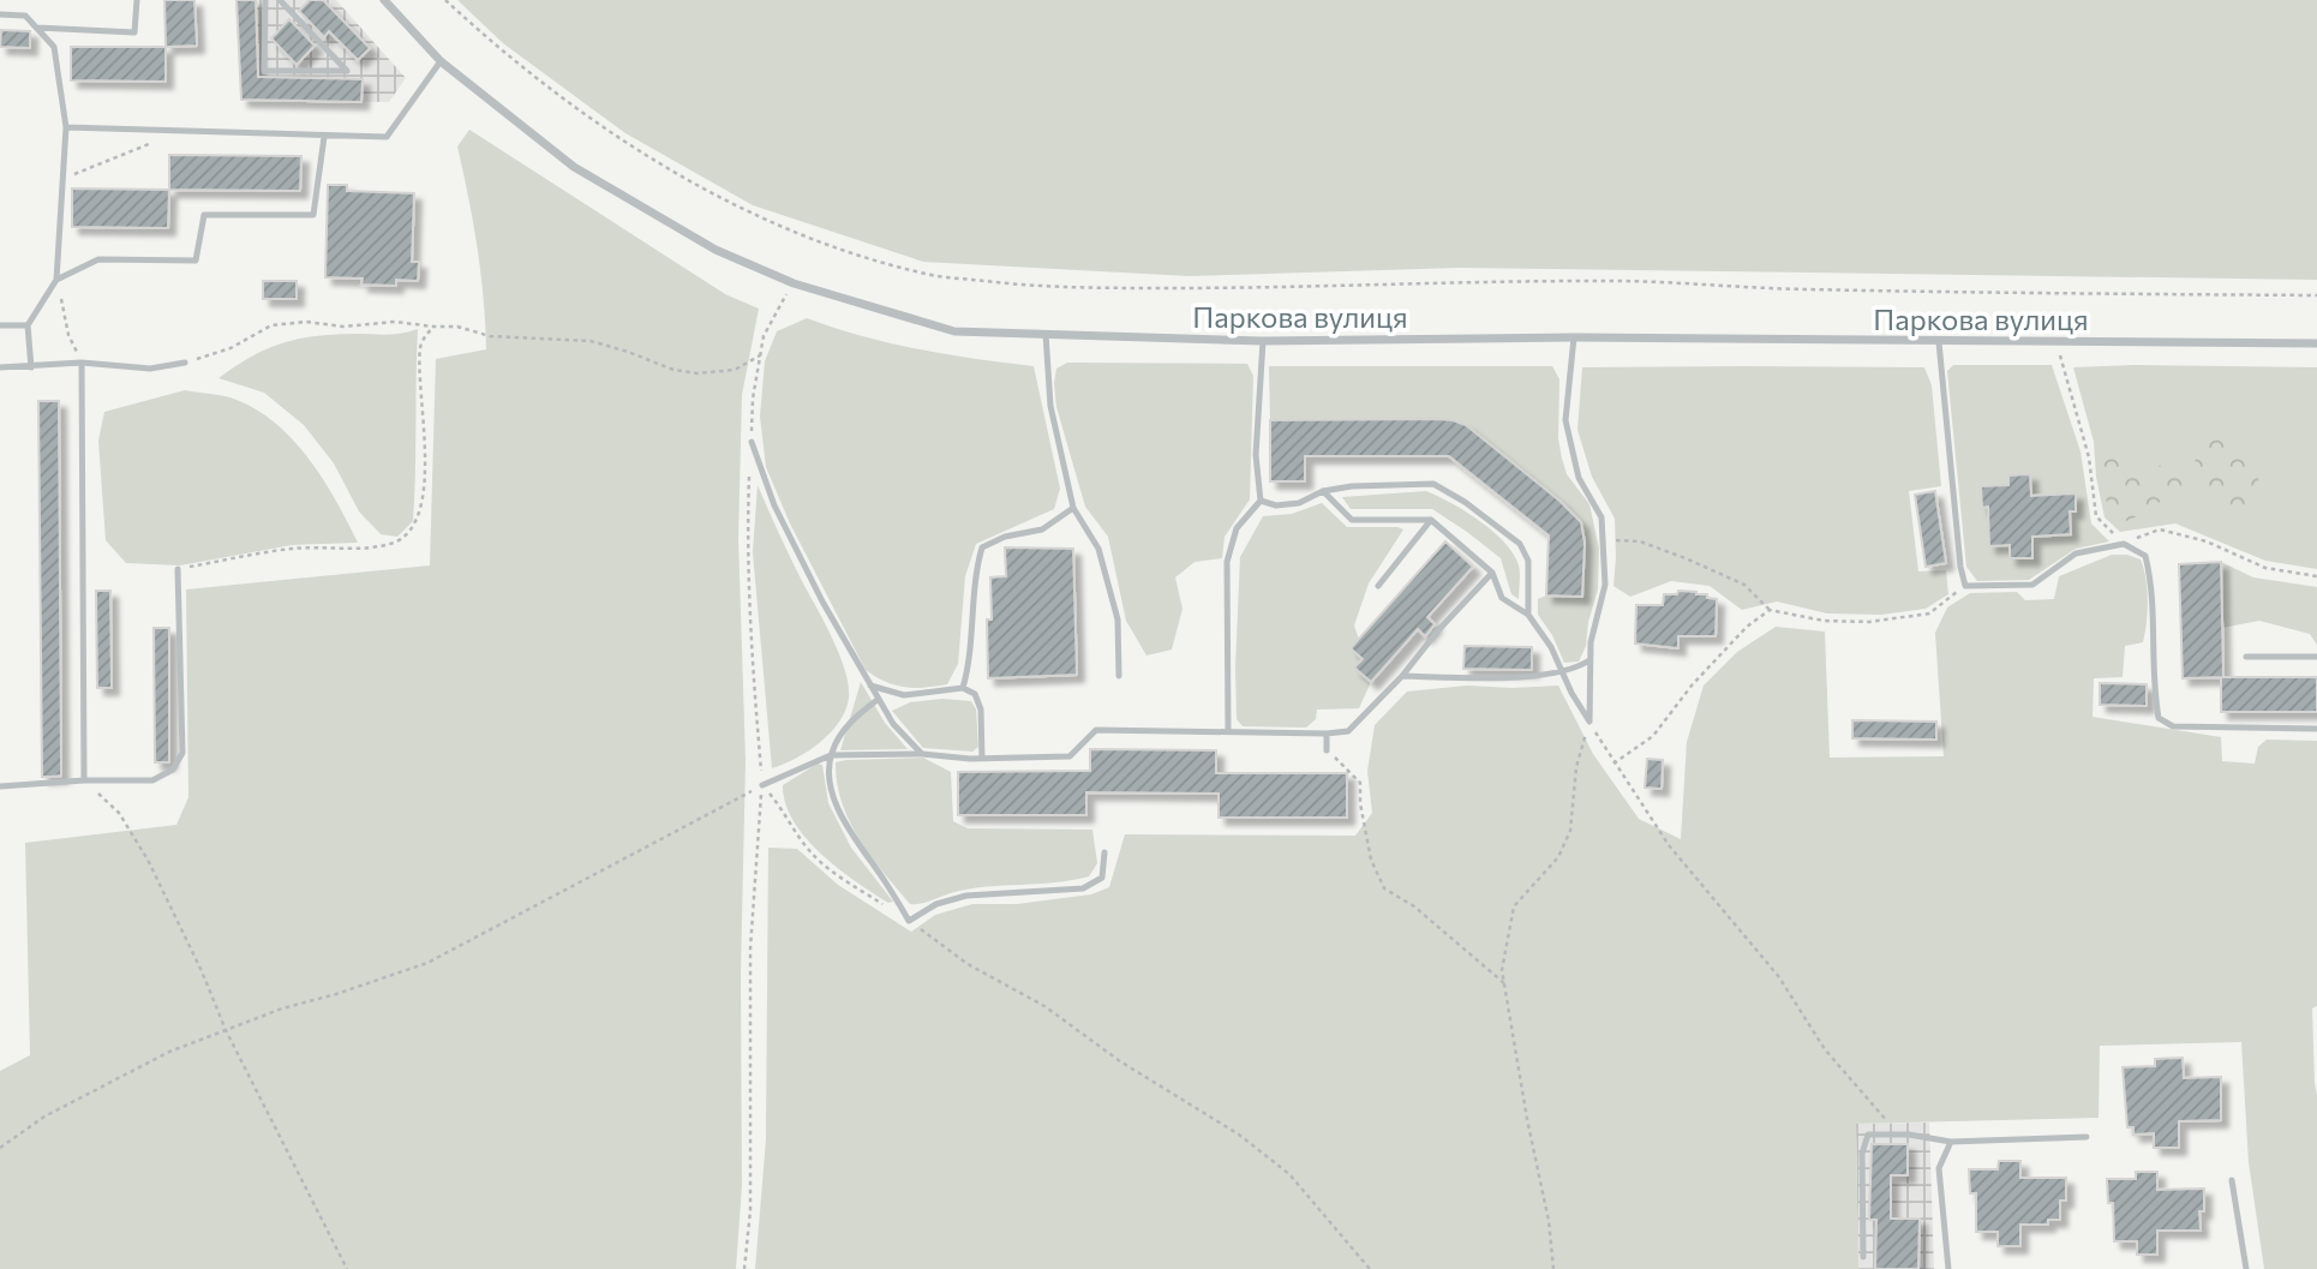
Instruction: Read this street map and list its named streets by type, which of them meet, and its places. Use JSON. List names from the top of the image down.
{
  "streets": {
    "street": ["Паркова вулиця"]
  }
}
